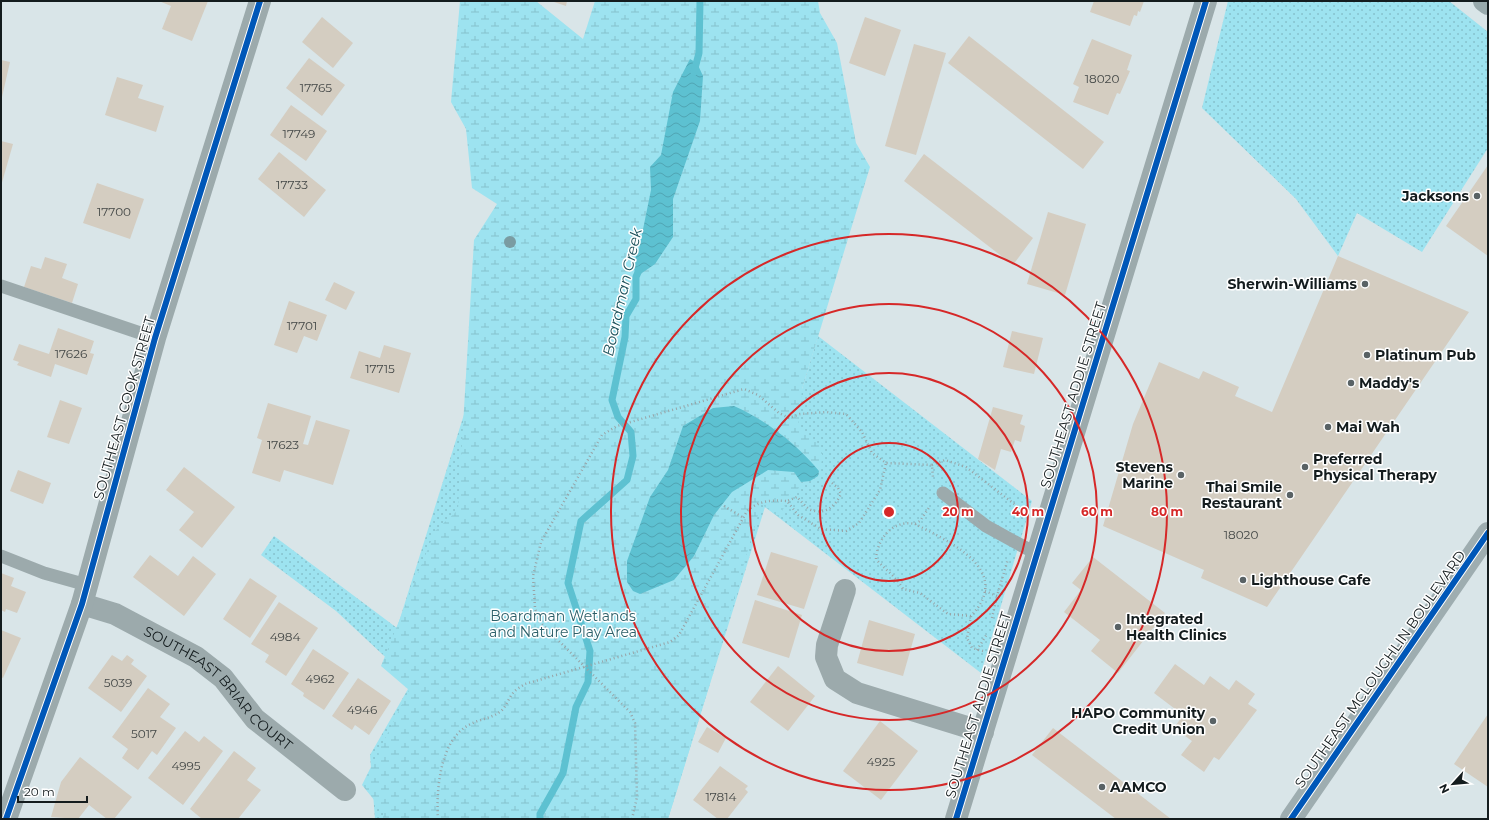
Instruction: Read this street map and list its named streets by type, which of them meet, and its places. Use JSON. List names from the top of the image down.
{
  "streets": {
    "main road": ["SOUTHEAST MCLOUGHLIN BOULEVARD"],
    "street": ["SOUTHEAST ADDIE STREET", "SOUTHEAST COOK STREET", "SOUTHEAST BRIAR COURT"]
  },
  "crossings": [
    ["SOUTHEAST COOK STREET", "SOUTHEAST BRIAR COURT"]
  ],
  "water": ["Boardman Creek"],
  "parks": ["Boardman Wetlands and Nature Play Area"],
  "places": [
    "Jacksons",
    "Sherwin-Williams",
    "Platinum Pub",
    "Maddy's",
    "Mai Wah",
    "Preferred Physical Therapy",
    "Stevens Marine",
    "Thai Smile Restaurant",
    "Lighthouse Cafe",
    "Integrated Health Clinics",
    "HAPO Community Credit Union",
    "AAMCO"
  ],
  "house_numbers": [
    "18020",
    "17765",
    "17749",
    "17733",
    "17700",
    "17701",
    "17626",
    "17715",
    "17623",
    "18020",
    "4984",
    "4962",
    "5039",
    "4946",
    "5017",
    "4925",
    "4995",
    "17814"
  ],
  "scale_bar": "20 m",
  "north": "bottom left",
  "rings": [
    "20 m",
    "40 m",
    "60 m",
    "80 m"
  ]
}
